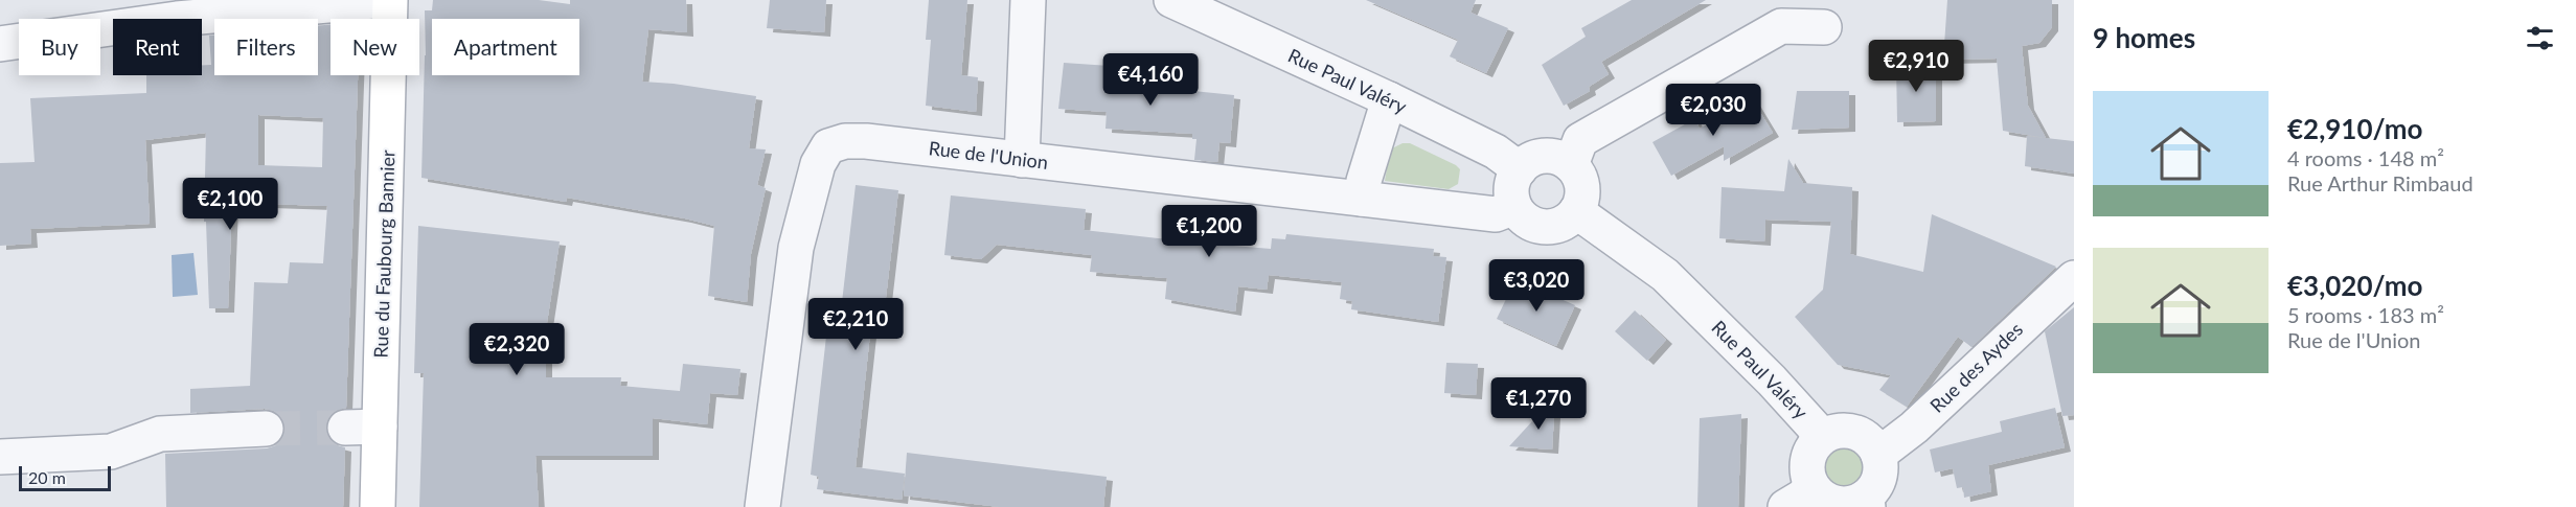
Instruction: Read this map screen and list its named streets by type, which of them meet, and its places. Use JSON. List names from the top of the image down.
{
  "streets": {
    "main road": ["Rue du Faubourg Bannier"],
    "street": ["Rue Paul Valéry", "Rue de l'Union", "Rue des Aydes"]
  },
  "crossings": [
    ["Rue Paul Valéry", "Rue de l'Union"],
    ["Rue Paul Valéry", "Rue des Aydes"]
  ],
  "scale_bar": "20 m",
  "page": {
    "heading": "9 homes",
    "chip": [
      "Buy",
      "Rent",
      "Filters",
      "New",
      "Apartment"
    ],
    "price": [
      "€2,910",
      "€4,160",
      "€2,030",
      "€2,100",
      "€1,200",
      "€3,020",
      "€2,210",
      "€2,320",
      "€1,270"
    ],
    "list": [
      {
        "name": "€2,910/mo",
        "note": "4 rooms · 148 m² · Rue Arthur Rimbaud"
      },
      {
        "name": "€3,020/mo",
        "note": "5 rooms · 183 m² · Rue de l'Union"
      }
    ],
    "scale": "20 m"
  }
}
